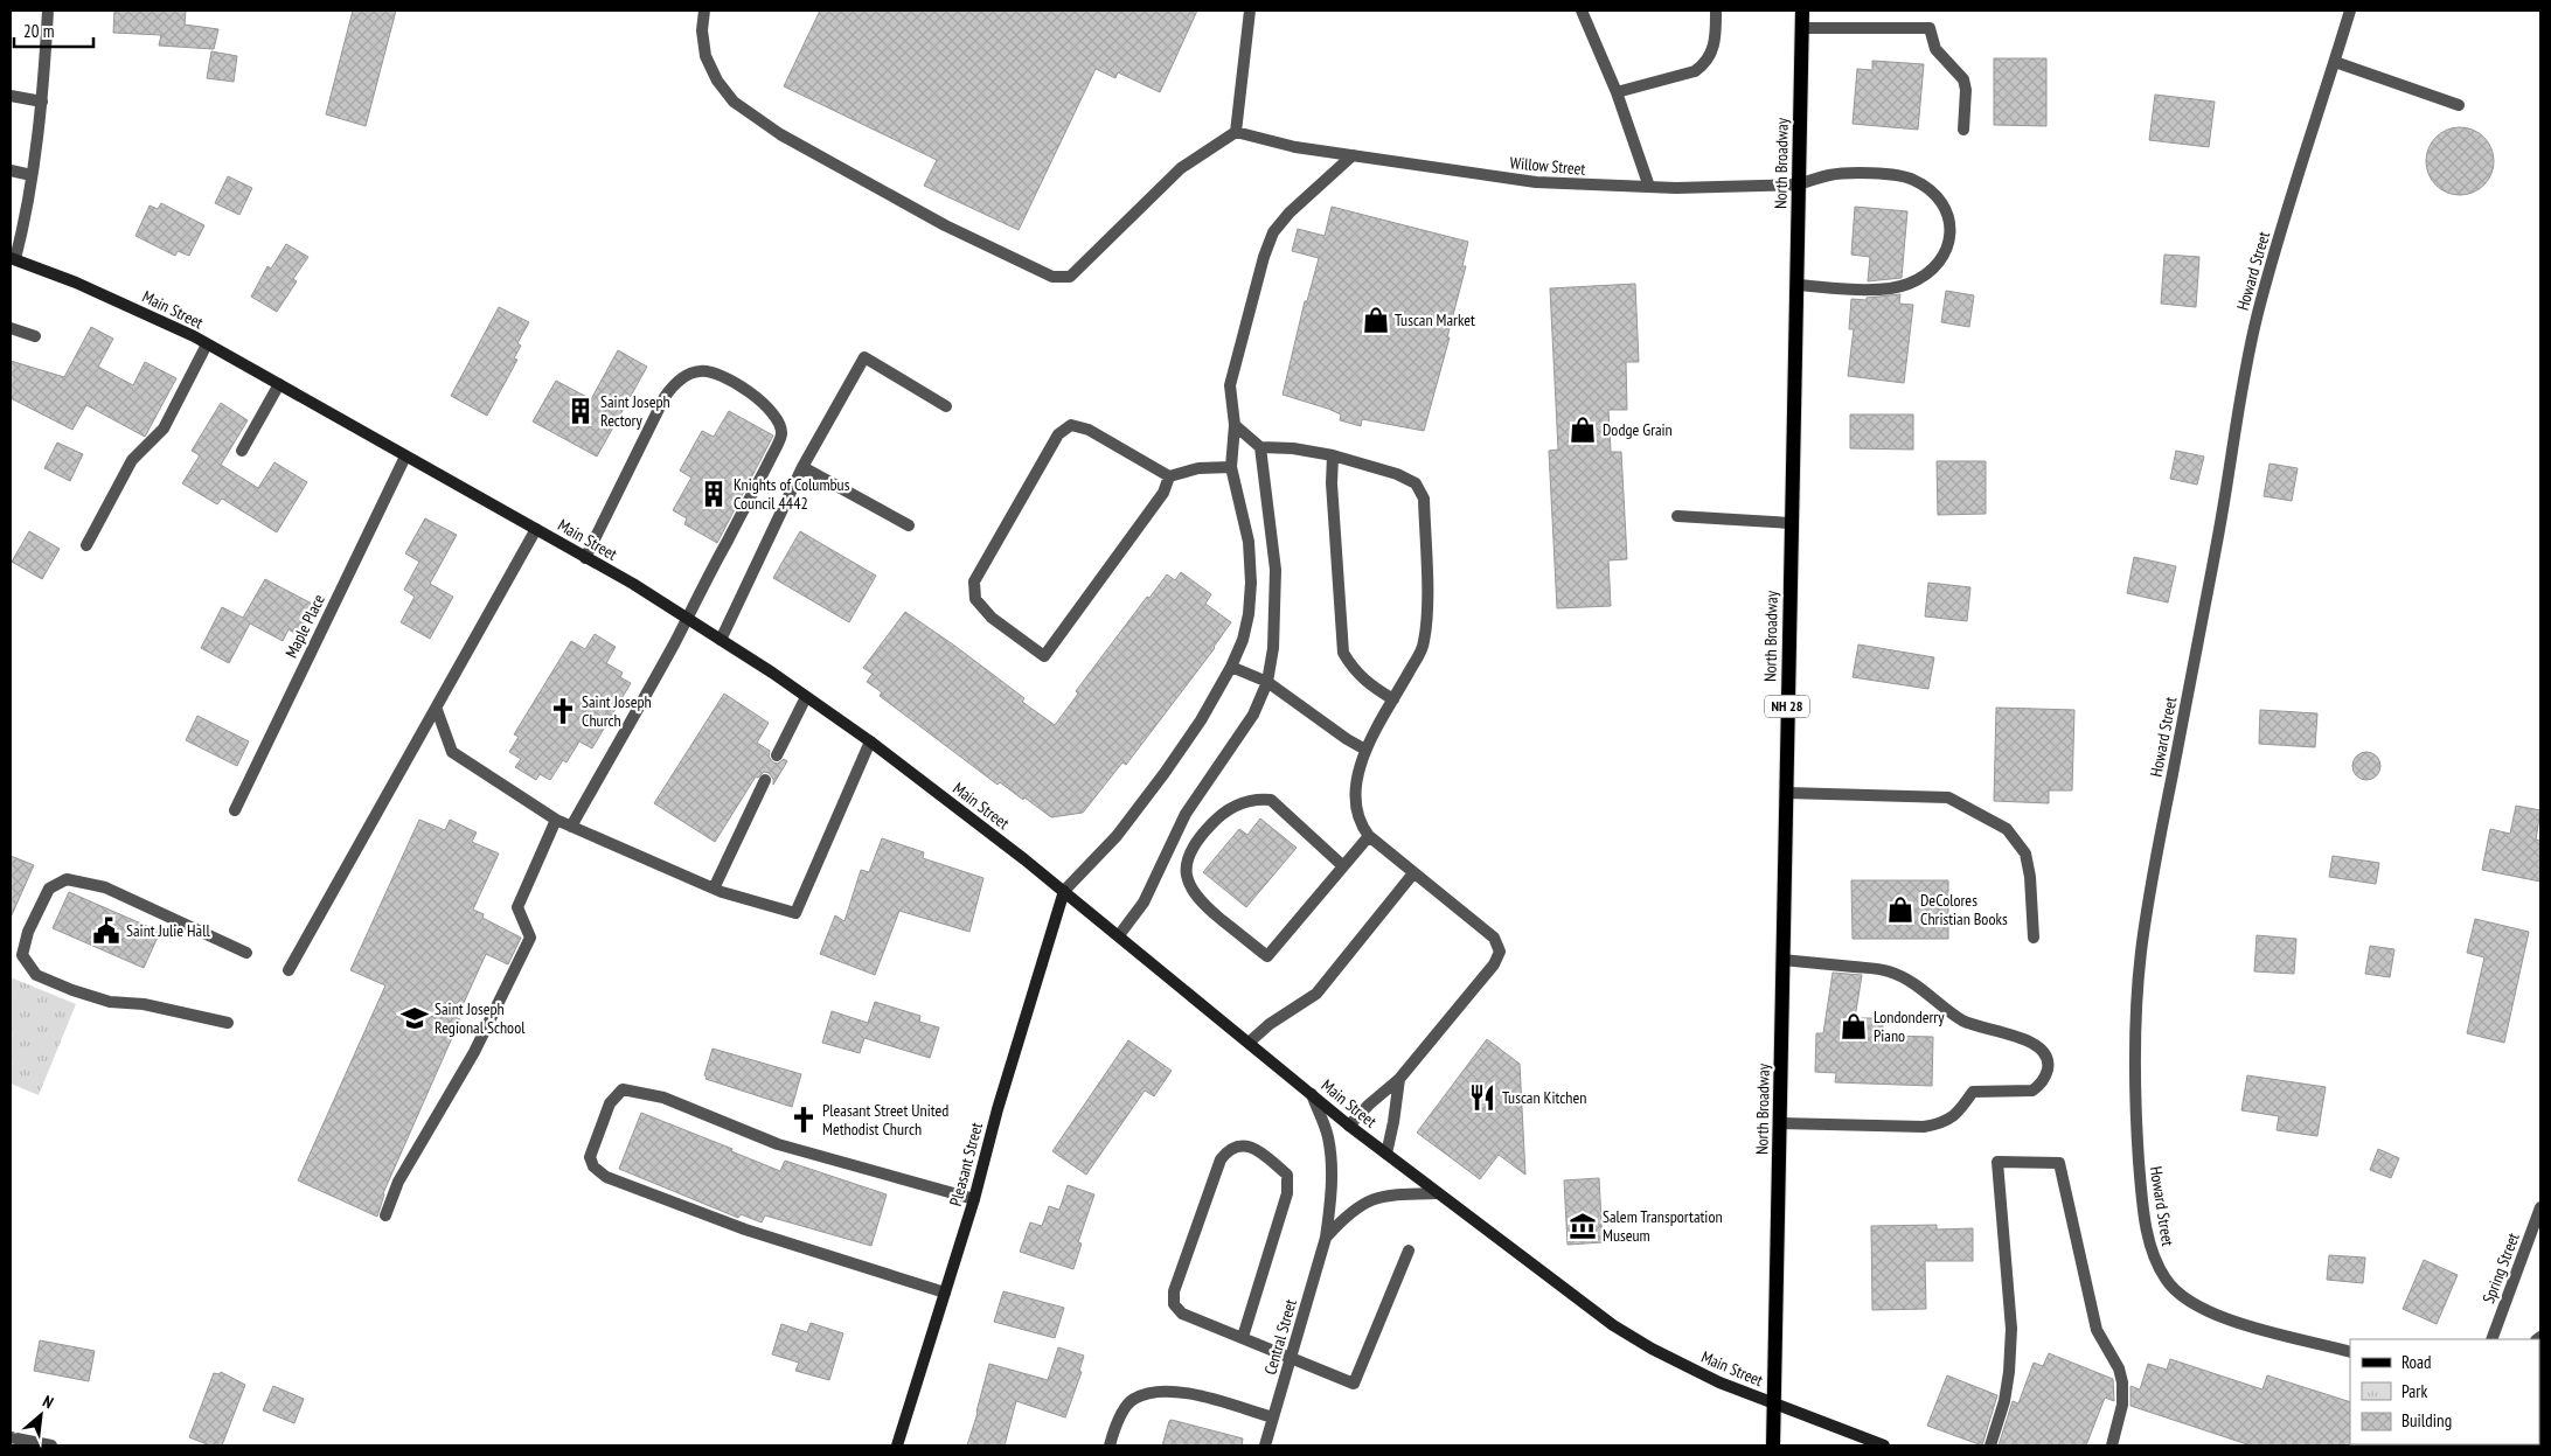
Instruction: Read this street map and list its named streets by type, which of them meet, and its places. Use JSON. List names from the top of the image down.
{
  "streets": {
    "main road": [
      "North Broadway",
      "Main Street",
      "NH 28",
      "Pleasant Street"
    ],
    "street": [
      "Willow Street",
      "Howard Street",
      "Maple Place",
      "Spring Street",
      "Central Street"
    ]
  },
  "crossings": [
    ["North Broadway", "Willow Street"],
    ["North Broadway", "Main Street"],
    ["North Broadway", "NH 28"],
    ["Main Street", "Maple Place"],
    ["Main Street", "NH 28"],
    ["Main Street", "Pleasant Street"],
    ["Main Street", "Central Street"]
  ],
  "places": {
    "shop": [
      "Tuscan Market",
      "Dodge Grain",
      "DeColores Christian Books",
      "Londonderry Piano"
    ],
    "building": ["Saint Joseph Rectory", "Knights of Columbus Council 4442"],
    "church": ["Saint Joseph Church", "Pleasant Street United Methodist Church"],
    "public building": ["Saint Julie Hall"],
    "school or university": ["Saint Joseph Regional School"],
    "restaurant": ["Tuscan Kitchen"],
    "museum": ["Salem Transportation Museum"]
  },
  "legend": ["Road", "Park", "Building"],
  "scale_bar": "20 m",
  "north": "top right"
}
